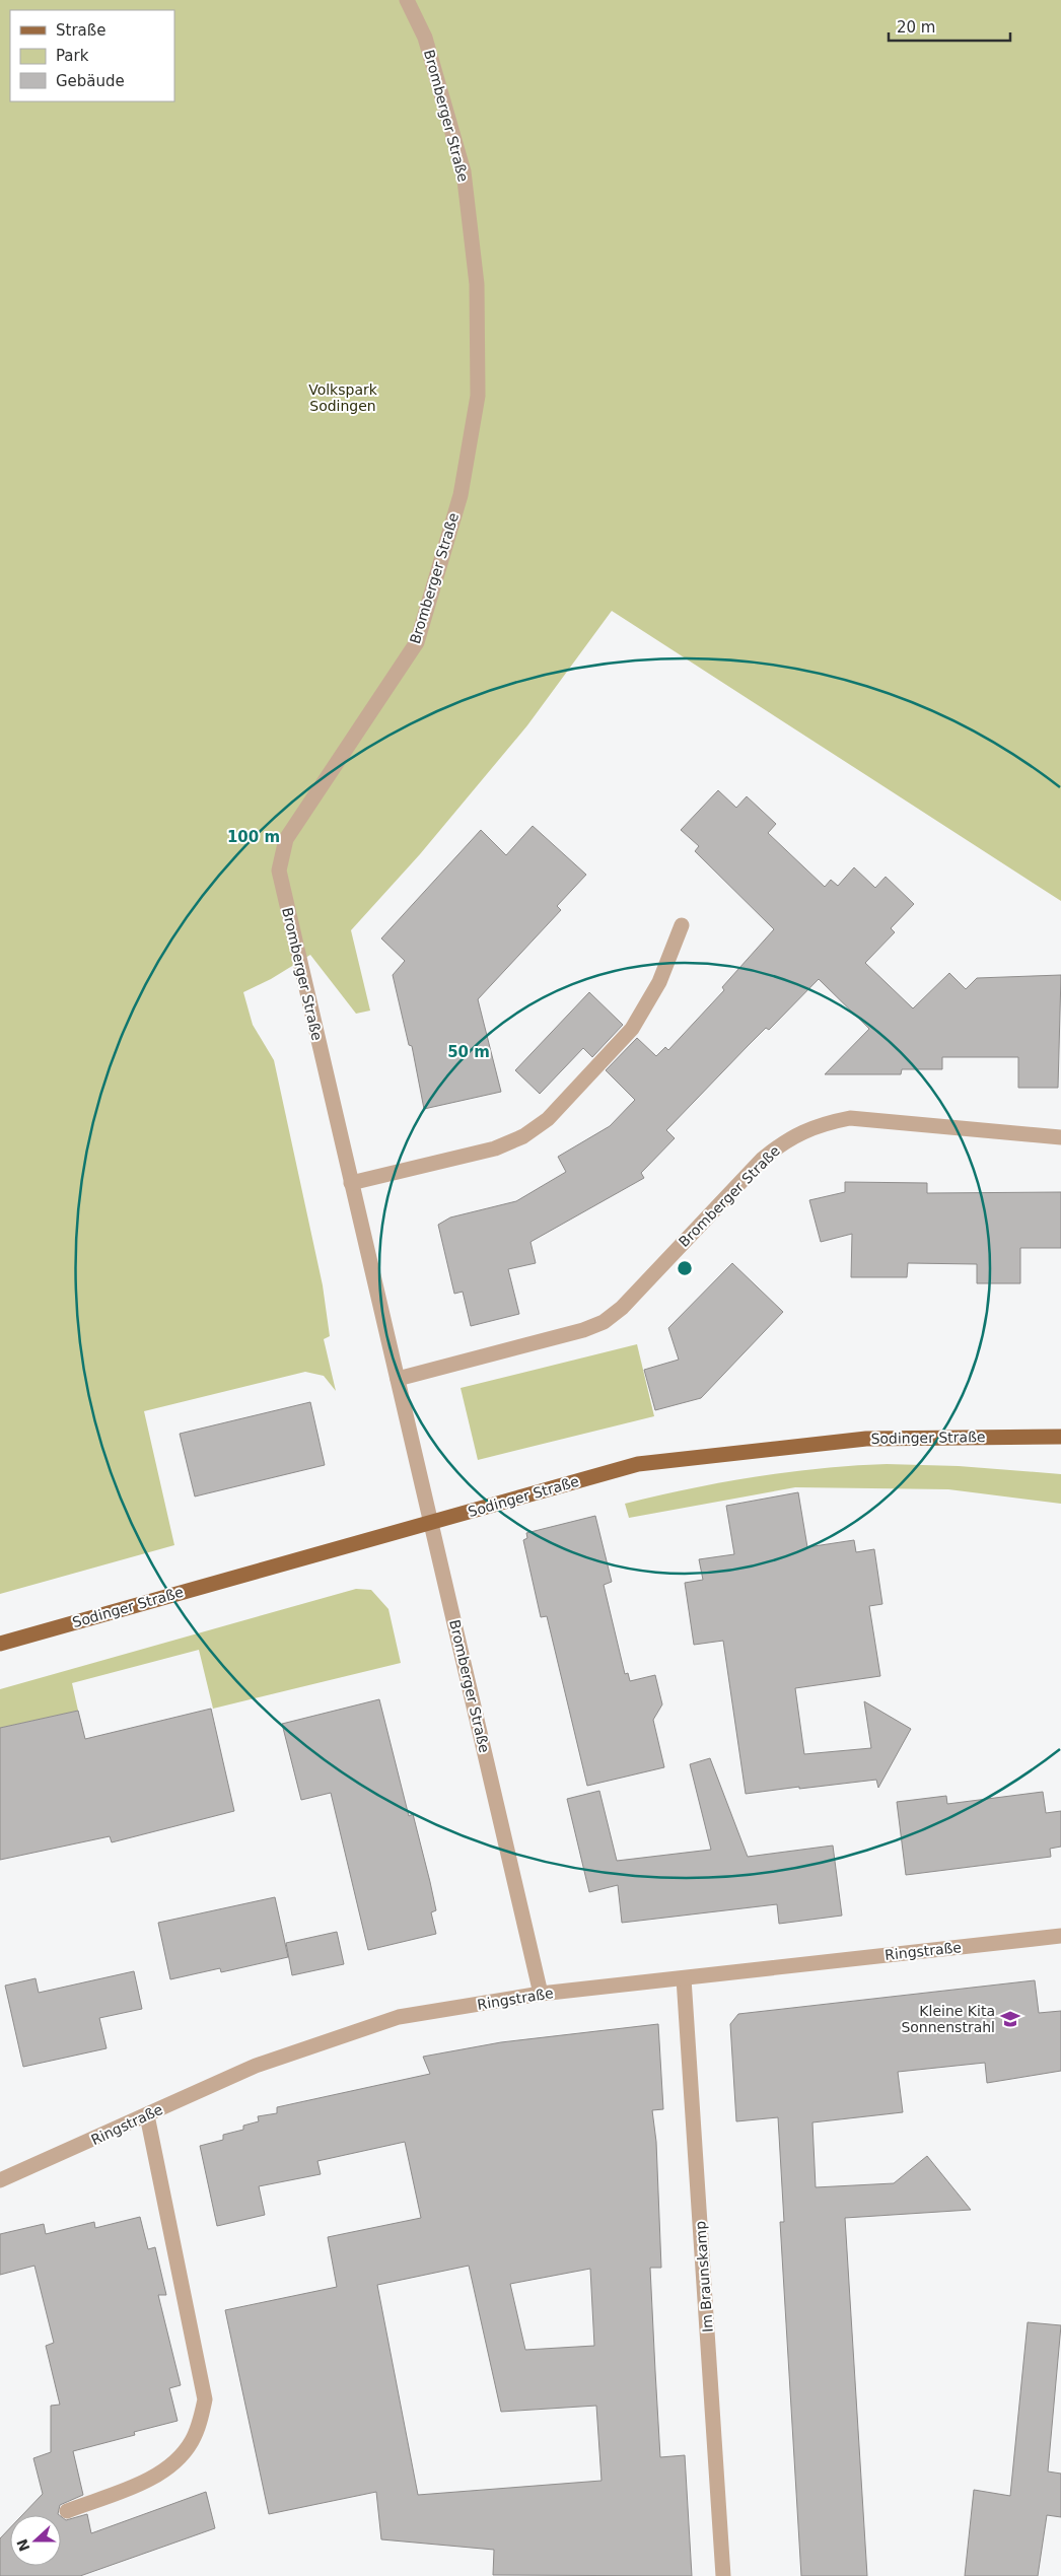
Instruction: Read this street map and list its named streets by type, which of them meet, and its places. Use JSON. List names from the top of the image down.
{
  "streets": {
    "main road": ["Sodinger Straße"],
    "street": ["Bromberger Straße", "Ringstraße", "Im Braunskamp"]
  },
  "crossings": [
    ["Bromberger Straße", "Sodinger Straße"],
    ["Bromberger Straße", "Ringstraße"],
    ["Ringstraße", "Im Braunskamp"]
  ],
  "parks": ["Volkspark Sodingen"],
  "places": {
    "school or university": ["Kleine Kita Sonnenstrahl"]
  },
  "legend": ["Straße", "Park", "Gebäude"],
  "scale_bar": "20 m",
  "north": "left",
  "rings": ["100 m", "50 m"]
}
